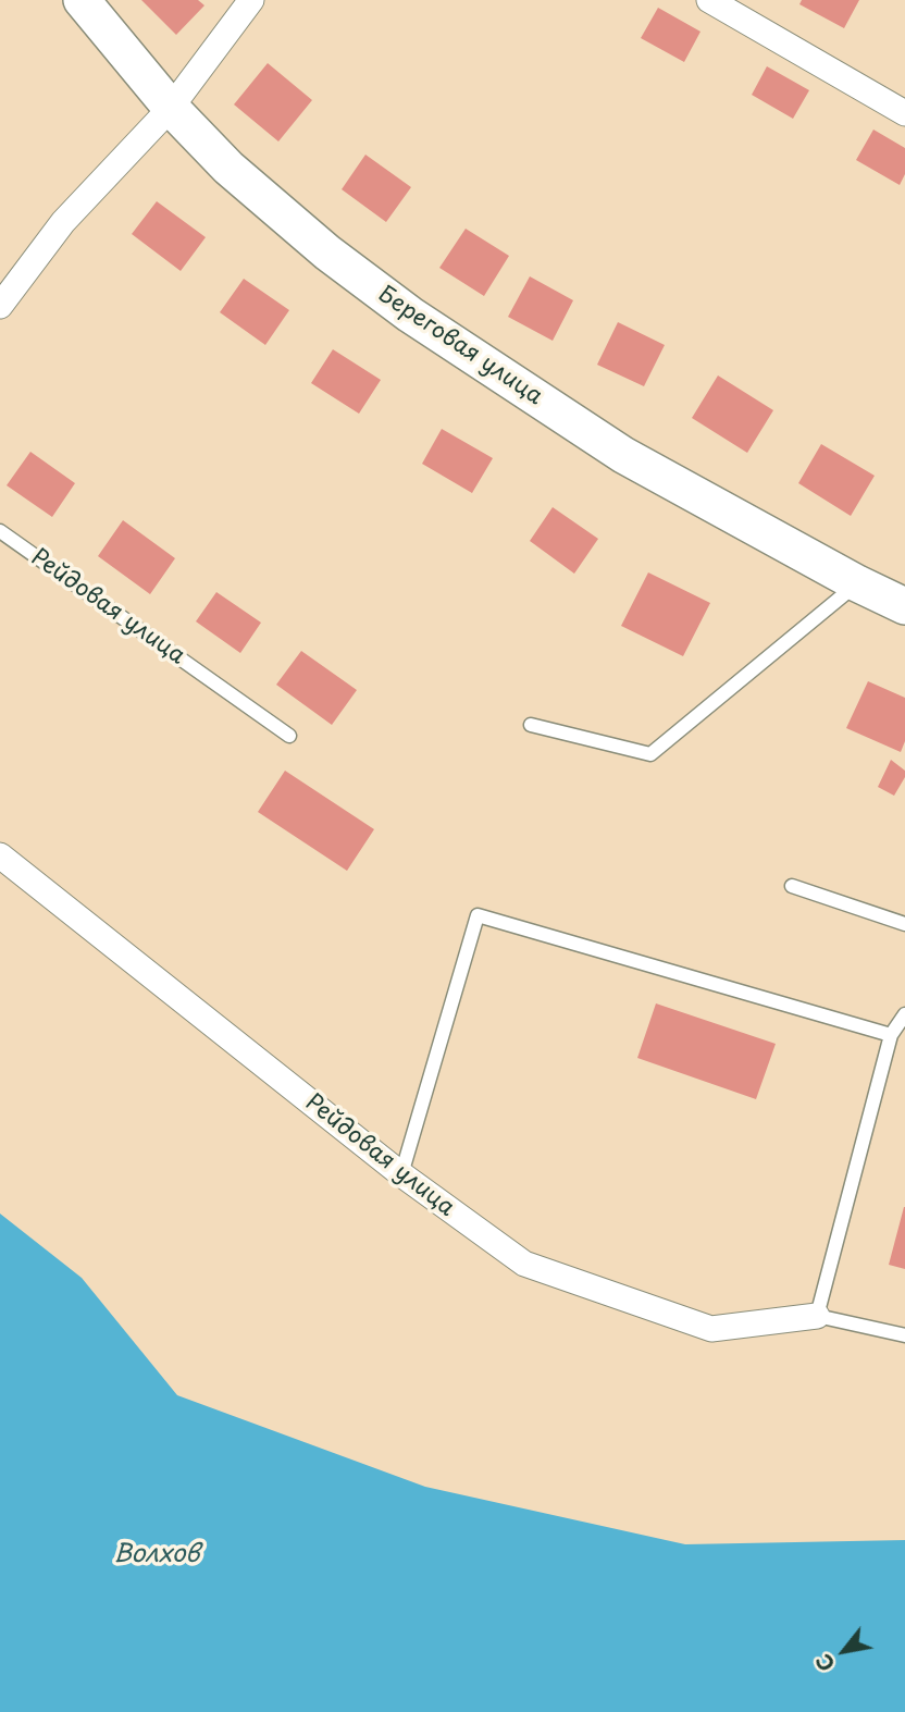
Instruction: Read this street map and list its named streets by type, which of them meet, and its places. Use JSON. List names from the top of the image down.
{
  "streets": {
    "street": ["Береговая улица", "Рейдовая улица"]
  },
  "water": ["Волхов"],
  "north": "bottom left"
}
